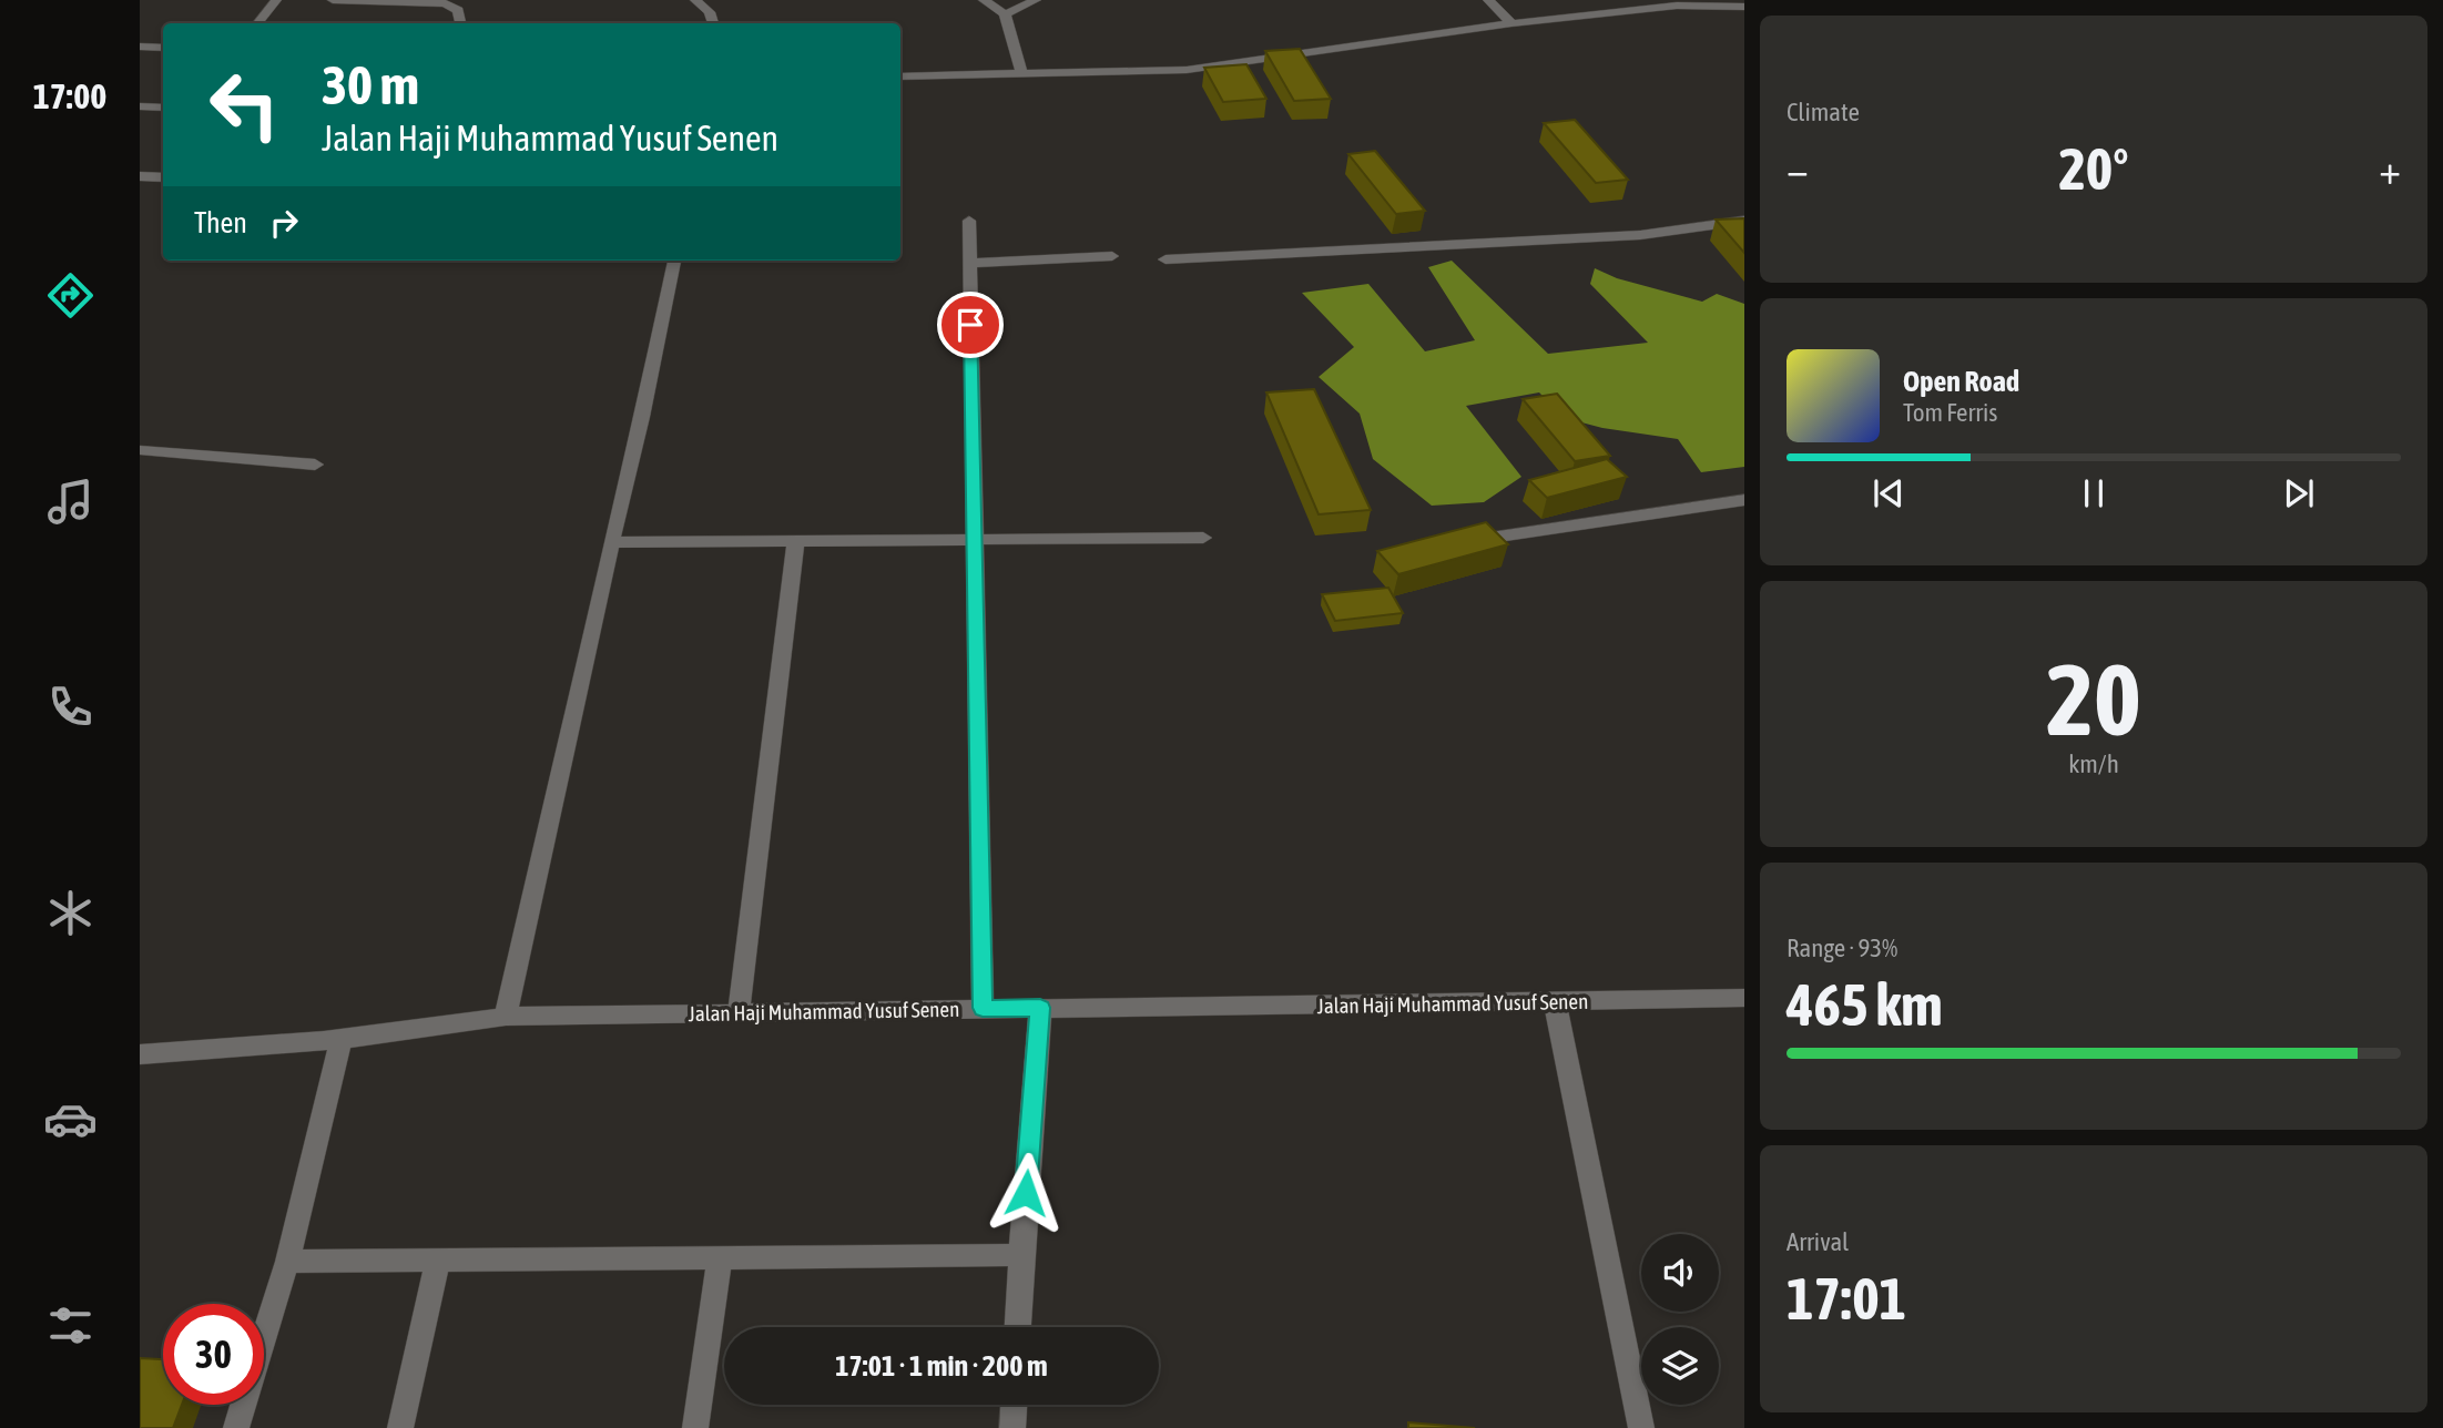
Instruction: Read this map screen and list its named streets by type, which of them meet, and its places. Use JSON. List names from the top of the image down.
{
  "streets": {
    "street": ["Jalan Haji Muhammad Yusuf Senen"]
  },
  "page": {
    "tabs": "17:00",
    "tile": [
      "Climate",
      ["20", "km/h"],
      ["Range · 93%", "465 km"],
      ["Arrival", "17:01"]
    ],
    "turn": ["30 m", "Jalan Haji Muhammad Yusuf Senen"],
    "heat": ["−", "20°", "+"],
    "then": "Then",
    "song": ["Open Road", "Tom Ferris"],
    "limit": "30",
    "trip": "17:01 · 1 min · 200 m"
  }
}
